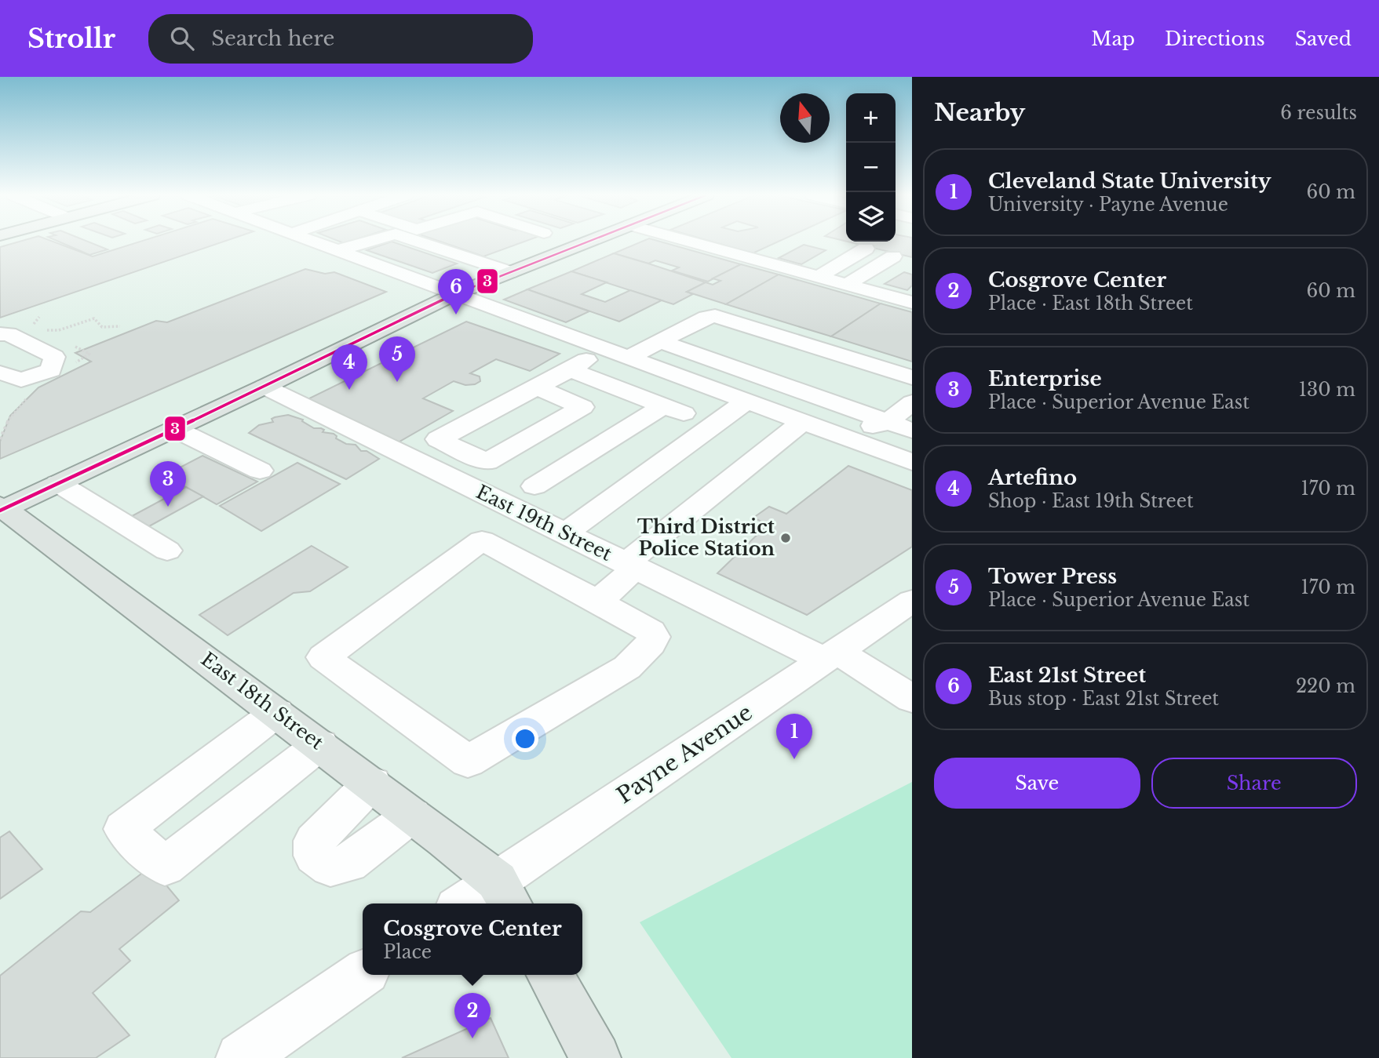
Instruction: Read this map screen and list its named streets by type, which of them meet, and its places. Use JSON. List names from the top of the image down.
{
  "streets": {
    "main road": ["East 18th Street"],
    "street": ["East 19th Street", "Payne Avenue"]
  },
  "crossings": [
    ["East 19th Street", "Payne Avenue"],
    ["East 18th Street", "Payne Avenue"]
  ],
  "places": ["Third District Police Station"],
  "lines": ["transit line 3"],
  "north": "top",
  "page": {
    "header": "Strollr",
    "search": "Search here",
    "nav": ["Map", "Directions", "Saved"],
    "heading": ["Nearby", "6 results"],
    "map_buttons": ["+", "−"],
    "list": [
      {
        "mark": "1",
        "name": "Cleveland State University",
        "note": "University · Payne Avenue",
        "value": "60 m"
      },
      {
        "mark": "2",
        "name": "Cosgrove Center",
        "note": "Place · East 18th Street",
        "value": "60 m"
      },
      {
        "mark": "3",
        "name": "Enterprise",
        "note": "Place · Superior Avenue East",
        "value": "130 m"
      },
      {
        "mark": "4",
        "name": "Artefino",
        "note": "Shop · East 19th Street",
        "value": "170 m"
      },
      {
        "mark": "5",
        "name": "Tower Press",
        "note": "Place · Superior Avenue East",
        "value": "170 m"
      },
      {
        "mark": "6",
        "name": "East 21st Street",
        "note": "Bus stop · East 21st Street",
        "value": "220 m"
      }
    ],
    "pins": [
      "6",
      "5",
      "4",
      "3",
      "1",
      "2"
    ],
    "buttons": ["Save", "Share"],
    "popup": ["Cosgrove Center", "Place"]
  }
}
